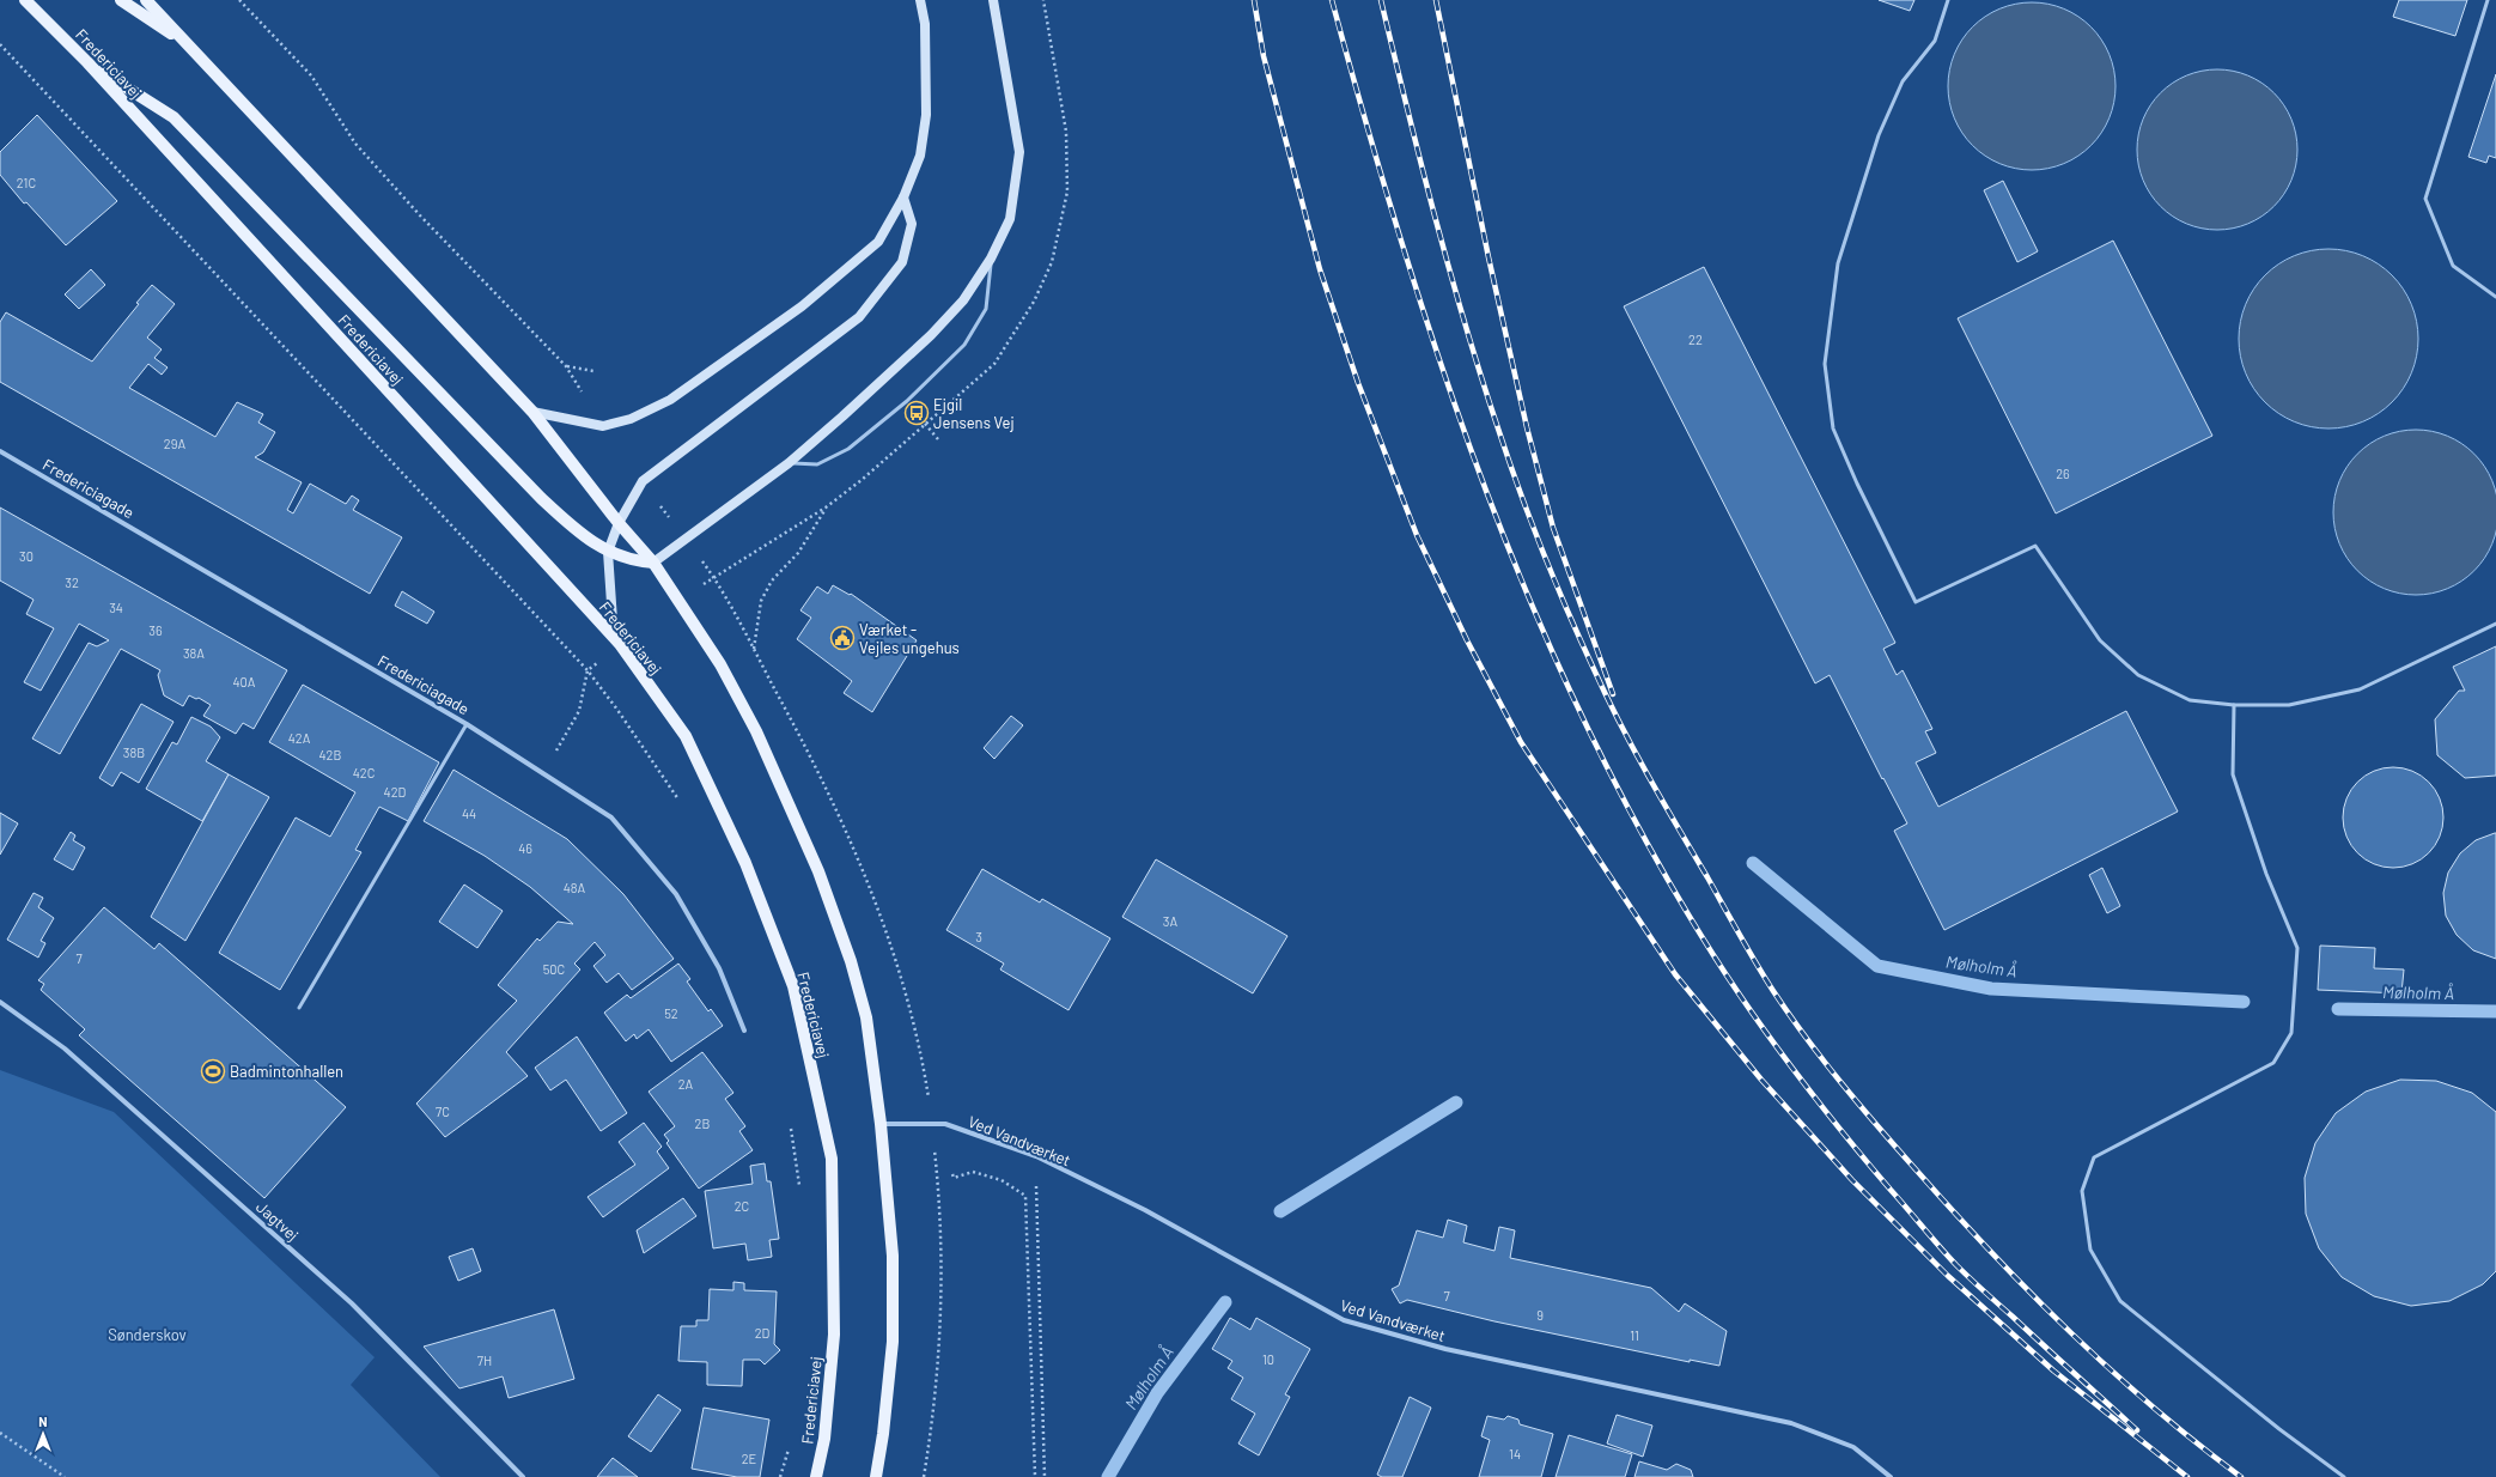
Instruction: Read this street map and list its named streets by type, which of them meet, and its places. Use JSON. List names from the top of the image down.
{
  "streets": {
    "main road": ["Fredericiavej"],
    "street": ["Fredericiagade", "Ved Vandværket", "Jagtvej"]
  },
  "water": ["Mølholm Å"],
  "parks": ["Sønderskov"],
  "places": {
    "bus stop": ["Ejgil Jensens Vej"],
    "public building": ["Værket - Vejles ungehus"],
    "sports": ["Badmintonhallen"]
  },
  "house_numbers": [
    "21C",
    "22",
    "29A",
    "26",
    "30",
    "32",
    "34",
    "36",
    "38A",
    "40A",
    "42A",
    "38B",
    "42B",
    "42C",
    "42D",
    "44",
    "46",
    "48A",
    "3A",
    "3",
    "7",
    "50C",
    "52",
    "2A",
    "7C",
    "2B",
    "2C",
    "7",
    "9",
    "2D",
    "11",
    "10",
    "7H",
    "14",
    "2E"
  ],
  "north": "top"
}
